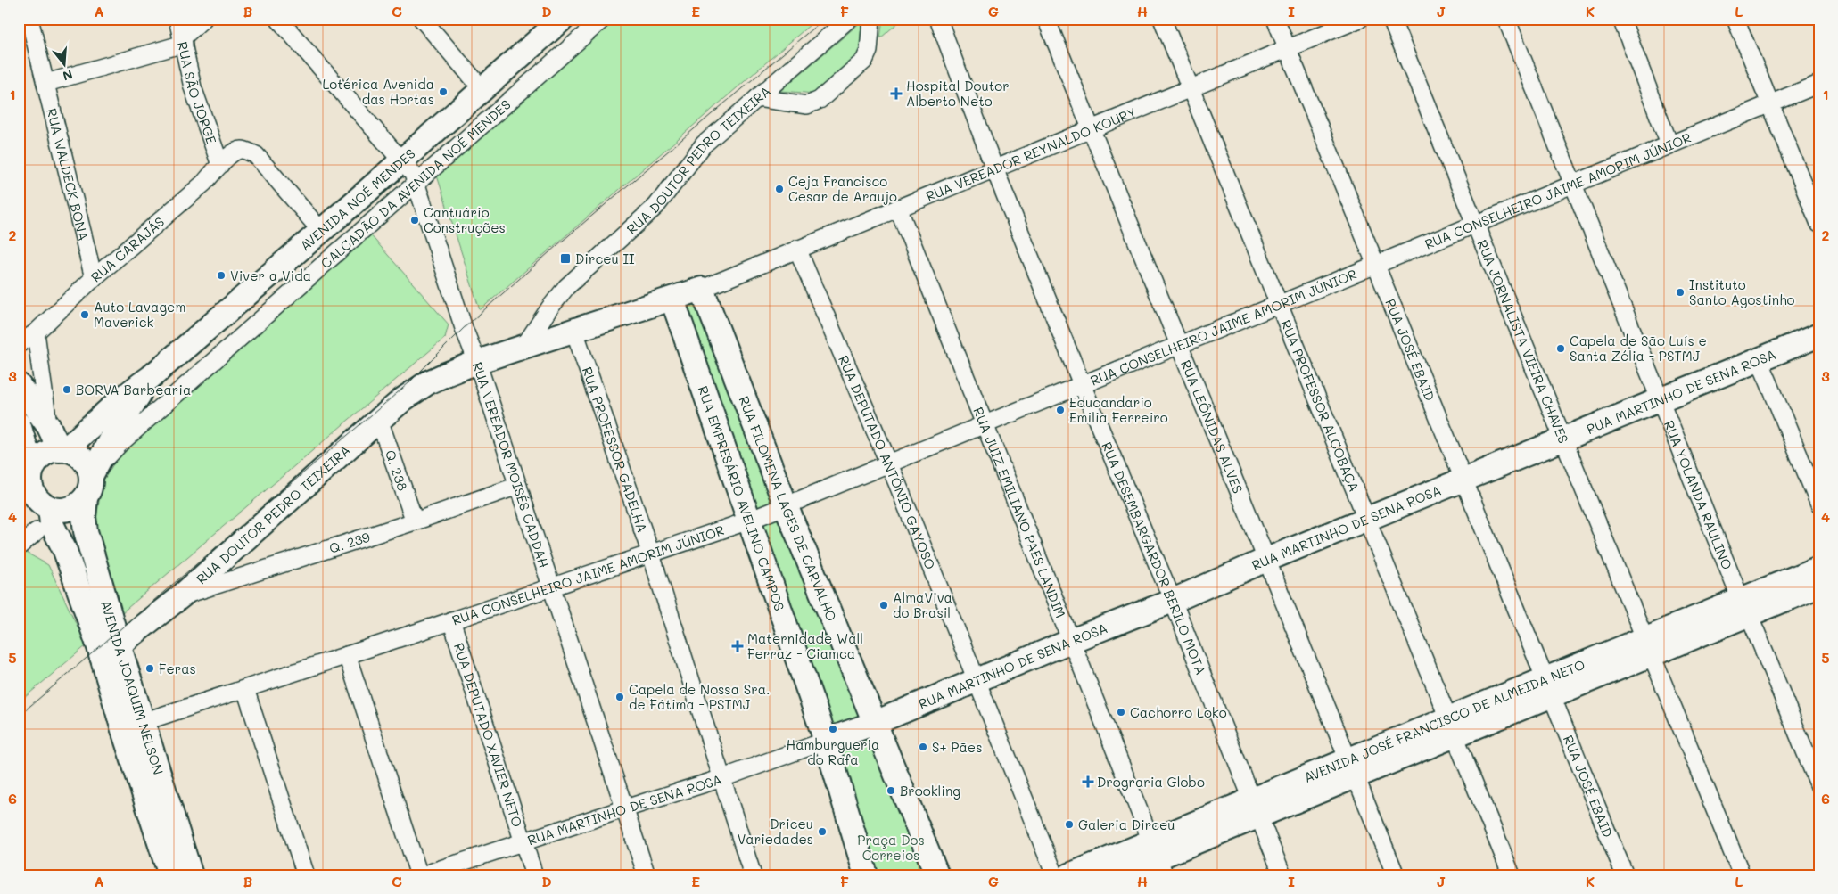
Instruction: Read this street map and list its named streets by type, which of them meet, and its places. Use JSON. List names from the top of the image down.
{
  "streets": {
    "street": [
      "RUA SÃO JORGE",
      "RUA VEREADOR REYNALDO KOURY",
      "RUA DOUTOR PEDRO TEIXEIRA",
      "RUA WALDECK BONA",
      "CALÇADÃO DA AVENIDA NOÉ MENDES",
      "RUA CONSELHEIRO JAIME AMORIM JÚNIOR",
      "AVENIDA NOÉ MENDES",
      "RUA CARAJÁS",
      "RUA JORNALISTA VIEIRA CHAVES",
      "RUA JOSÉ EBAID",
      "RUA MARTINHO DE SENA ROSA",
      "RUA PROFESSOR ALCOBAÇA",
      "RUA LEÔNIDAS ALVES",
      "RUA PROFESSOR GADELHA",
      "RUA DEPUTADO ANTÔNIO GAYOSO",
      "RUA VEREADOR MOISÉS CADDAH",
      "Q. 238",
      "RUA YOLANDA RAULINO",
      "RUA EMPRESÁRIO AVELINO CAMPOS",
      "RUA FILOMENA LAGES DE CARVALHO",
      "RUA JUIZ EMILIANO PAES LANDIM",
      "Q. 239",
      "RUA DESEMBARGARDOR BERILO MOTA",
      "AVENIDA JOAQUIM NELSON",
      "AVENIDA JOSÉ FRANCISCO DE ALMEIDA NETO",
      "RUA DEPUTADO XAVIER NETO"
    ]
  },
  "crossings": [
    ["RUA SÃO JORGE", "RUA CARAJÁS"],
    ["RUA VEREADOR REYNALDO KOURY", "RUA DOUTOR PEDRO TEIXEIRA"],
    ["RUA VEREADOR REYNALDO KOURY", "RUA JOSÉ EBAID"],
    ["RUA VEREADOR REYNALDO KOURY", "RUA PROFESSOR ALCOBAÇA"],
    ["RUA VEREADOR REYNALDO KOURY", "RUA LEÔNIDAS ALVES"],
    ["RUA VEREADOR REYNALDO KOURY", "RUA DEPUTADO ANTÔNIO GAYOSO"],
    ["RUA VEREADOR REYNALDO KOURY", "RUA FILOMENA LAGES DE CARVALHO"],
    ["RUA VEREADOR REYNALDO KOURY", "RUA JUIZ EMILIANO PAES LANDIM"],
    ["RUA VEREADOR REYNALDO KOURY", "RUA DESEMBARGARDOR BERILO MOTA"],
    ["RUA DOUTOR PEDRO TEIXEIRA", "RUA PROFESSOR GADELHA"],
    ["RUA DOUTOR PEDRO TEIXEIRA", "RUA VEREADOR MOISÉS CADDAH"],
    ["RUA DOUTOR PEDRO TEIXEIRA", "Q. 238"],
    ["RUA DOUTOR PEDRO TEIXEIRA", "RUA EMPRESÁRIO AVELINO CAMPOS"],
    ["RUA DOUTOR PEDRO TEIXEIRA", "RUA FILOMENA LAGES DE CARVALHO"],
    ["RUA DOUTOR PEDRO TEIXEIRA", "Q. 239"],
    ["RUA DOUTOR PEDRO TEIXEIRA", "AVENIDA JOAQUIM NELSON"],
    ["RUA WALDECK BONA", "RUA CARAJÁS"],
    ["CALÇADÃO DA AVENIDA NOÉ MENDES", "AVENIDA NOÉ MENDES"],
    ["CALÇADÃO DA AVENIDA NOÉ MENDES", "RUA VEREADOR MOISÉS CADDAH"],
    ["CALÇADÃO DA AVENIDA NOÉ MENDES", "AVENIDA JOAQUIM NELSON"],
    ["RUA CONSELHEIRO JAIME AMORIM JÚNIOR", "RUA JORNALISTA VIEIRA CHAVES"],
    ["RUA CONSELHEIRO JAIME AMORIM JÚNIOR", "RUA JOSÉ EBAID"],
    ["RUA CONSELHEIRO JAIME AMORIM JÚNIOR", "RUA PROFESSOR ALCOBAÇA"],
    ["RUA CONSELHEIRO JAIME AMORIM JÚNIOR", "RUA LEÔNIDAS ALVES"],
    ["RUA CONSELHEIRO JAIME AMORIM JÚNIOR", "RUA PROFESSOR GADELHA"],
    ["RUA CONSELHEIRO JAIME AMORIM JÚNIOR", "RUA DEPUTADO ANTÔNIO GAYOSO"],
    ["RUA CONSELHEIRO JAIME AMORIM JÚNIOR", "RUA VEREADOR MOISÉS CADDAH"],
    ["RUA CONSELHEIRO JAIME AMORIM JÚNIOR", "RUA YOLANDA RAULINO"],
    ["RUA CONSELHEIRO JAIME AMORIM JÚNIOR", "RUA EMPRESÁRIO AVELINO CAMPOS"],
    ["RUA CONSELHEIRO JAIME AMORIM JÚNIOR", "RUA FILOMENA LAGES DE CARVALHO"],
    ["RUA CONSELHEIRO JAIME AMORIM JÚNIOR", "RUA JUIZ EMILIANO PAES LANDIM"],
    ["RUA CONSELHEIRO JAIME AMORIM JÚNIOR", "RUA DESEMBARGARDOR BERILO MOTA"],
    ["RUA CONSELHEIRO JAIME AMORIM JÚNIOR", "AVENIDA JOAQUIM NELSON"],
    ["RUA CONSELHEIRO JAIME AMORIM JÚNIOR", "RUA DEPUTADO XAVIER NETO"],
    ["AVENIDA NOÉ MENDES", "RUA CARAJÁS"],
    ["AVENIDA NOÉ MENDES", "RUA VEREADOR MOISÉS CADDAH"],
    ["AVENIDA NOÉ MENDES", "AVENIDA JOAQUIM NELSON"],
    ["RUA JORNALISTA VIEIRA CHAVES", "RUA MARTINHO DE SENA ROSA"],
    ["RUA JORNALISTA VIEIRA CHAVES", "AVENIDA JOSÉ FRANCISCO DE ALMEIDA NETO"],
    ["RUA JOSÉ EBAID", "RUA MARTINHO DE SENA ROSA"],
    ["RUA JOSÉ EBAID", "AVENIDA JOSÉ FRANCISCO DE ALMEIDA NETO"],
    ["RUA MARTINHO DE SENA ROSA", "RUA PROFESSOR ALCOBAÇA"],
    ["RUA MARTINHO DE SENA ROSA", "RUA LEÔNIDAS ALVES"],
    ["RUA MARTINHO DE SENA ROSA", "RUA PROFESSOR GADELHA"],
    ["RUA MARTINHO DE SENA ROSA", "RUA DEPUTADO ANTÔNIO GAYOSO"],
    ["RUA MARTINHO DE SENA ROSA", "RUA VEREADOR MOISÉS CADDAH"],
    ["RUA MARTINHO DE SENA ROSA", "RUA YOLANDA RAULINO"],
    ["RUA MARTINHO DE SENA ROSA", "RUA EMPRESÁRIO AVELINO CAMPOS"],
    ["RUA MARTINHO DE SENA ROSA", "RUA FILOMENA LAGES DE CARVALHO"],
    ["RUA MARTINHO DE SENA ROSA", "RUA JUIZ EMILIANO PAES LANDIM"],
    ["RUA MARTINHO DE SENA ROSA", "RUA DESEMBARGARDOR BERILO MOTA"],
    ["RUA MARTINHO DE SENA ROSA", "RUA DEPUTADO XAVIER NETO"],
    ["RUA PROFESSOR ALCOBAÇA", "AVENIDA JOSÉ FRANCISCO DE ALMEIDA NETO"],
    ["RUA LEÔNIDAS ALVES", "AVENIDA JOSÉ FRANCISCO DE ALMEIDA NETO"],
    ["RUA VEREADOR MOISÉS CADDAH", "Q. 239"],
    ["Q. 238", "Q. 239"],
    ["RUA YOLANDA RAULINO", "AVENIDA JOSÉ FRANCISCO DE ALMEIDA NETO"],
    ["RUA JUIZ EMILIANO PAES LANDIM", "AVENIDA JOSÉ FRANCISCO DE ALMEIDA NETO"],
    ["RUA DESEMBARGARDOR BERILO MOTA", "AVENIDA JOSÉ FRANCISCO DE ALMEIDA NETO"]
  ],
  "parks": ["Praça Dos Correios"],
  "places": {
    "other": [
      "Lotérica Avenida das Hortas",
      "Ceja Francisco Cesar de Araujo",
      "Cantuário Construções",
      "Viver a Vida",
      "Instituto Santo Agostinho",
      "Auto Lavagem Maverick",
      "Capela de São Luís e Santa Zélia - PSTMJ",
      "BORVA Barbearia",
      "Educandario Emilia Ferreiro",
      "AlmaViva do Brasil",
      "Feras",
      "Capela de Nossa Sra. de Fátima - PSTMJ",
      "Cachorro Loko",
      "Hamburgueria do Rafa",
      "S+ Pães",
      "Brookling",
      "Galeria Dirceu",
      "Driceu Variedades"
    ],
    "health": ["Hospital Doutor Alberto Neto", "Maternidade Wall Ferraz - Ciamca", "Drograria Globo"],
    "transit": ["Dirceu II"]
  },
  "north": "bottom",
  "grid": {
    "columns": [
      "A",
      "B",
      "C",
      "D",
      "E",
      "F",
      "G",
      "H",
      "I",
      "J",
      "K",
      "L"
    ],
    "rows": [
      "1",
      "2",
      "3",
      "4",
      "5",
      "6"
    ]
  }
}
